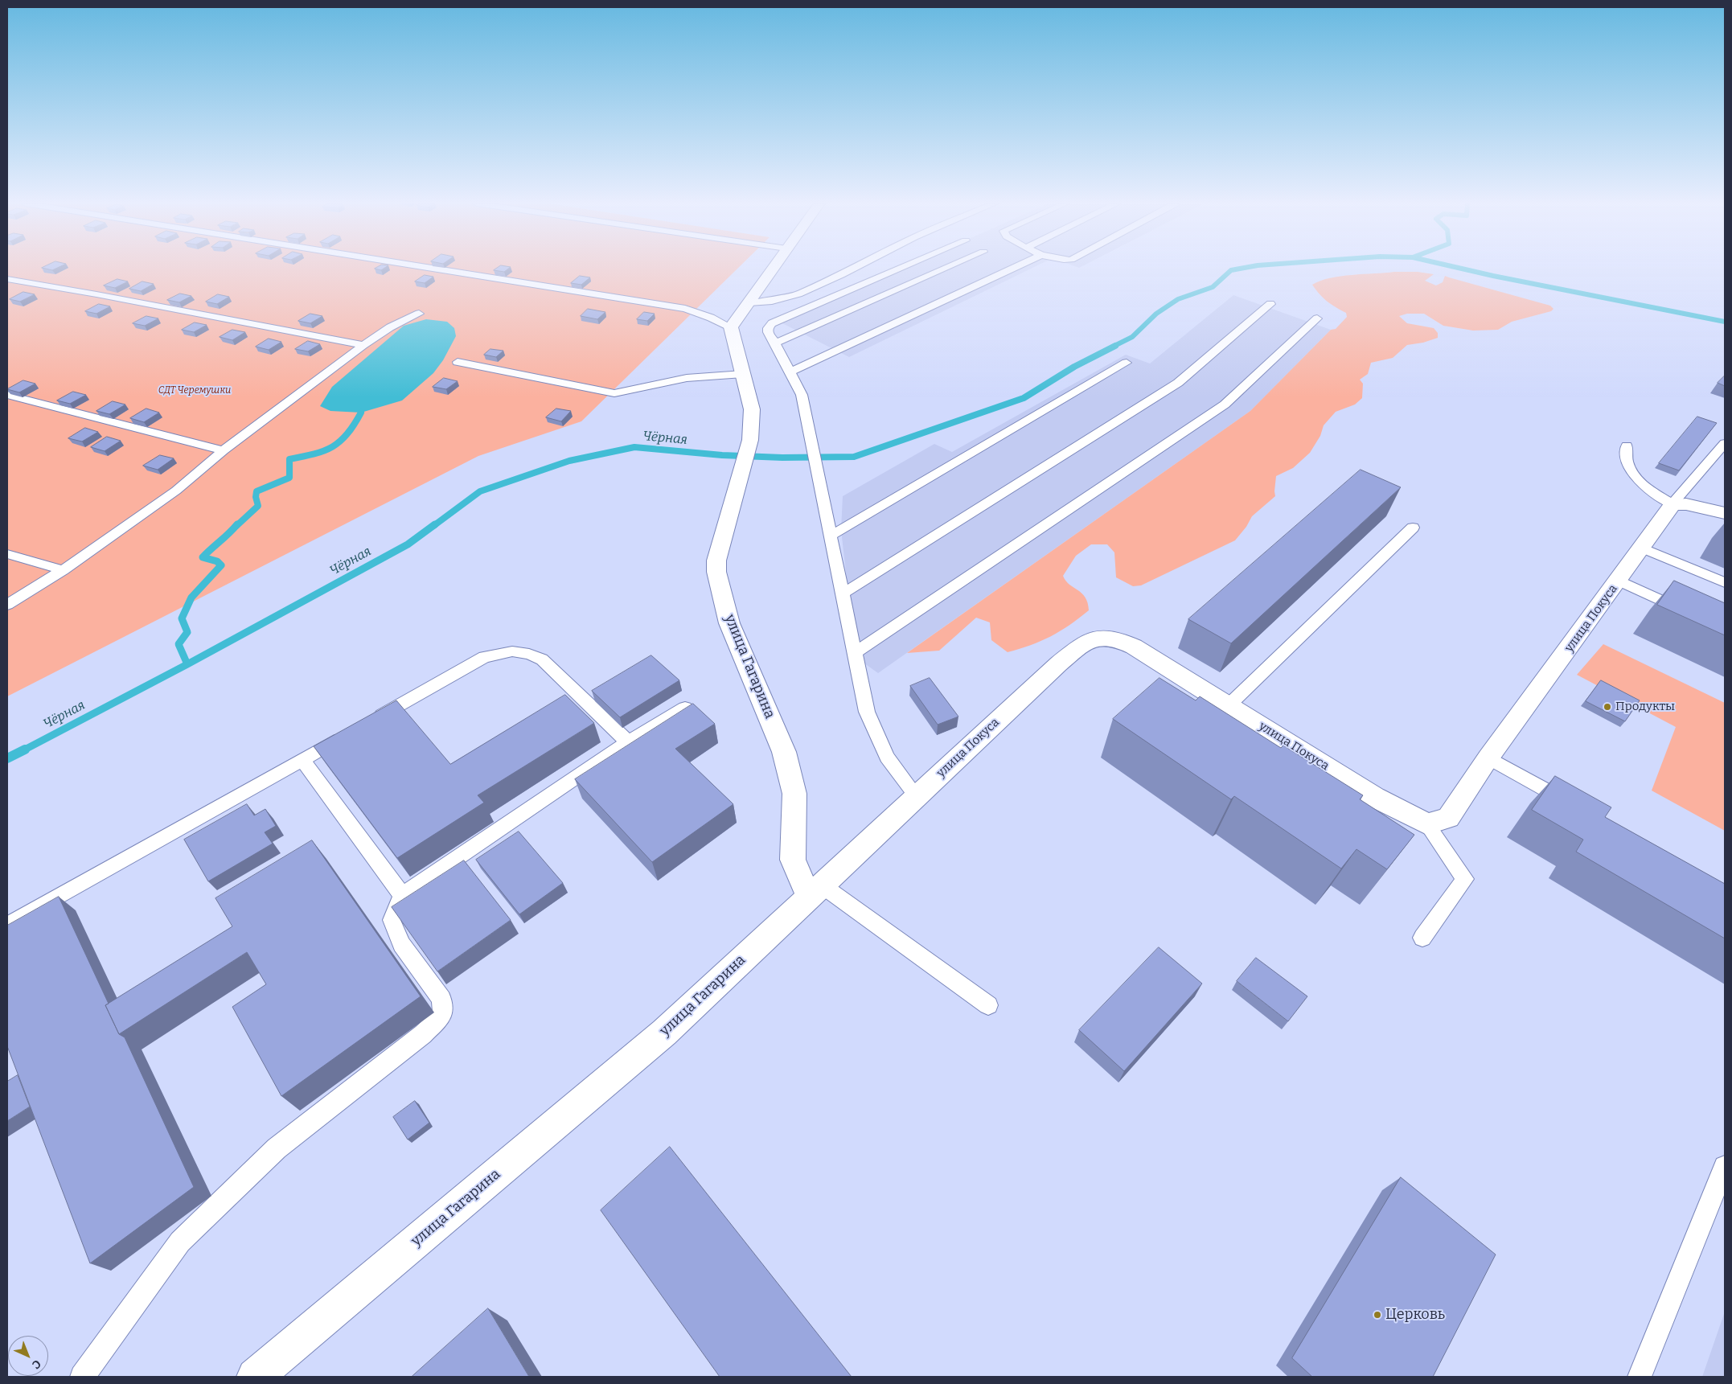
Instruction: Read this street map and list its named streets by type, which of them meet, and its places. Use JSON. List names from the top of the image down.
{
  "streets": {
    "street": ["улица Покуса", "улица Гагарина"]
  },
  "crossings": [
    ["улица Покуса", "улица Гагарина"]
  ],
  "water": ["Чёрная"],
  "parks": ["СДТ Черемушки"],
  "places": ["Продукты", "Церковь"],
  "north": "bottom right"
}
